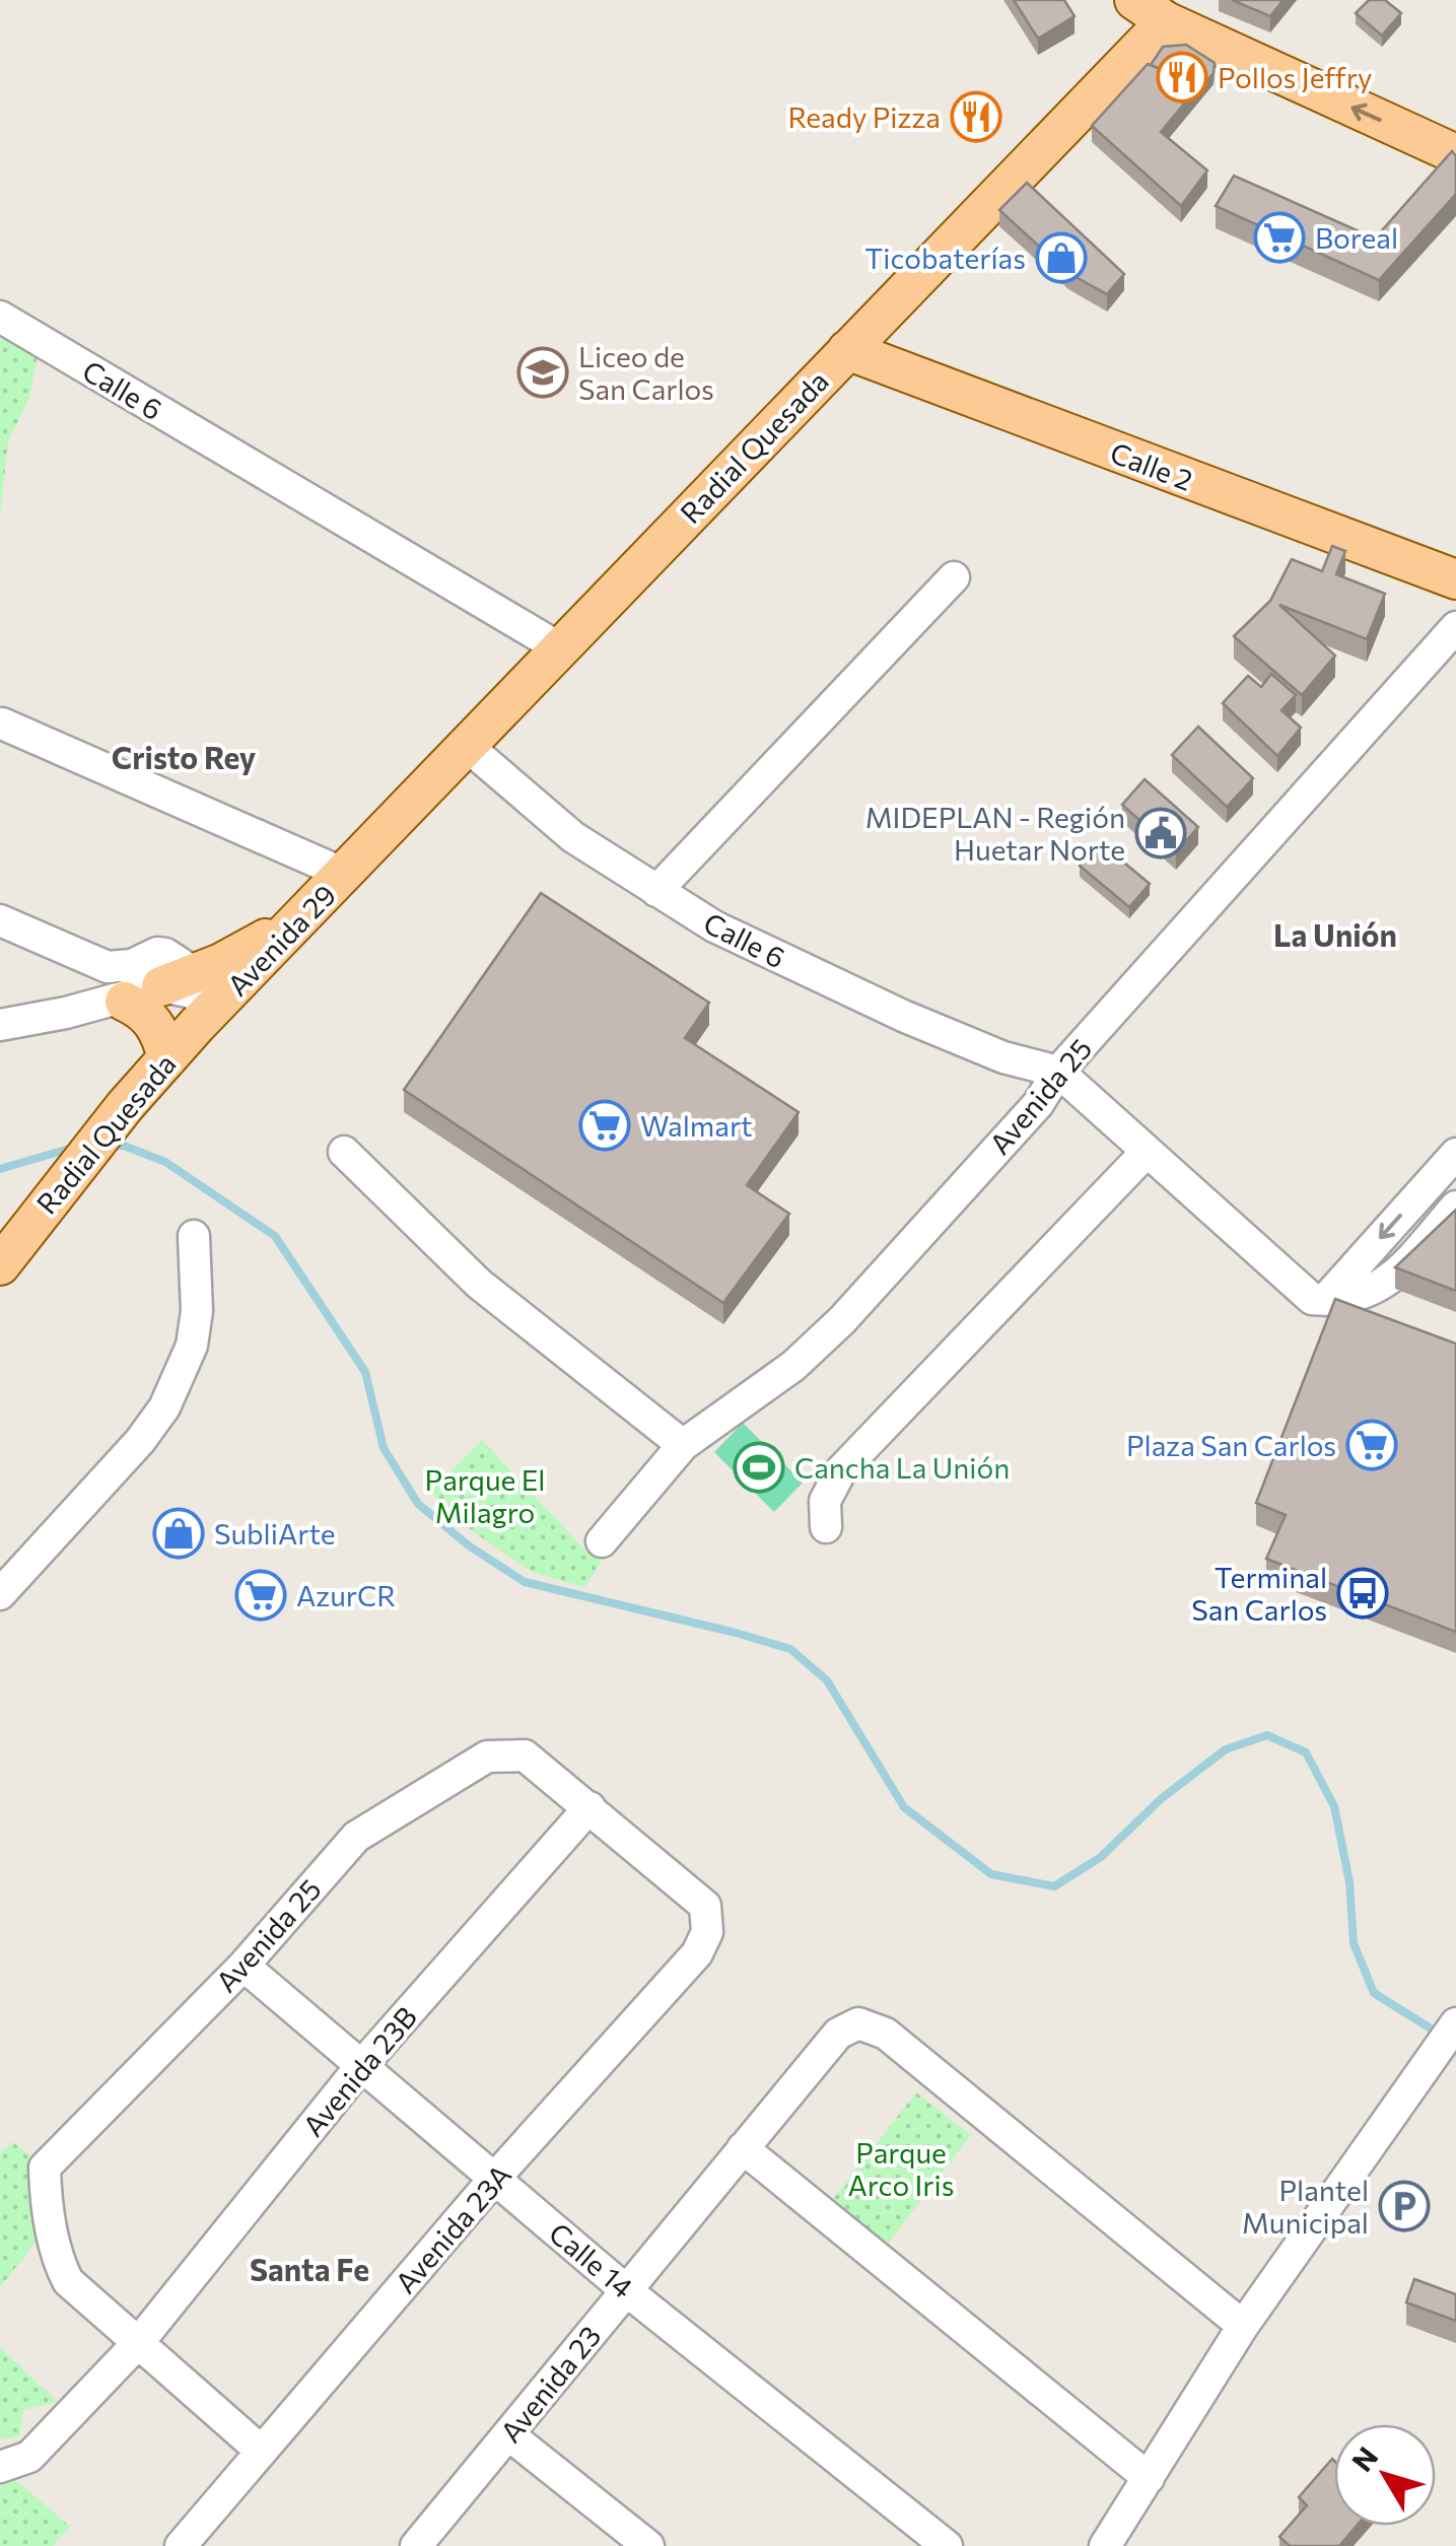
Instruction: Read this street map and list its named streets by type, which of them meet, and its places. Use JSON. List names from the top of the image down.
{
  "streets": {
    "main road": ["Radial Quesada", "Calle 2", "Avenida 29"],
    "street": [
      "Calle 6",
      "Avenida 25",
      "Avenida 23B",
      "Avenida 23A",
      "Calle 14",
      "Avenida 23"
    ]
  },
  "crossings": [
    ["Calle 6", "Radial Quesada"],
    ["Calle 6", "Avenida 25"],
    ["Radial Quesada", "Calle 2"],
    ["Radial Quesada", "Avenida 29"],
    ["Avenida 25", "Avenida 23B"],
    ["Avenida 25", "Avenida 23A"],
    ["Avenida 25", "Calle 14"],
    ["Avenida 23B", "Avenida 23A"],
    ["Avenida 23B", "Calle 14"],
    ["Avenida 23A", "Calle 14"],
    ["Calle 14", "Avenida 23"]
  ],
  "districts": ["Cristo Rey", "La Unión", "Santa Fe"],
  "parks": ["Parque El Milagro", "Parque Arco Iris"],
  "places": {
    "restaurant": ["Pollos Jeffry", "Ready Pizza"],
    "supermarket": [
      "Boreal",
      "Walmart",
      "Plaza San Carlos",
      "AzurCR"
    ],
    "shop": ["Ticobaterías", "SubliArte"],
    "school or university": ["Liceo de San Carlos"],
    "public building": ["MIDEPLAN - Región Huetar Norte"],
    "sports": ["Cancha La Unión"],
    "bus stop": ["Terminal San Carlos"],
    "parking": ["Plantel Municipal"]
  },
  "north": "top left"
}
